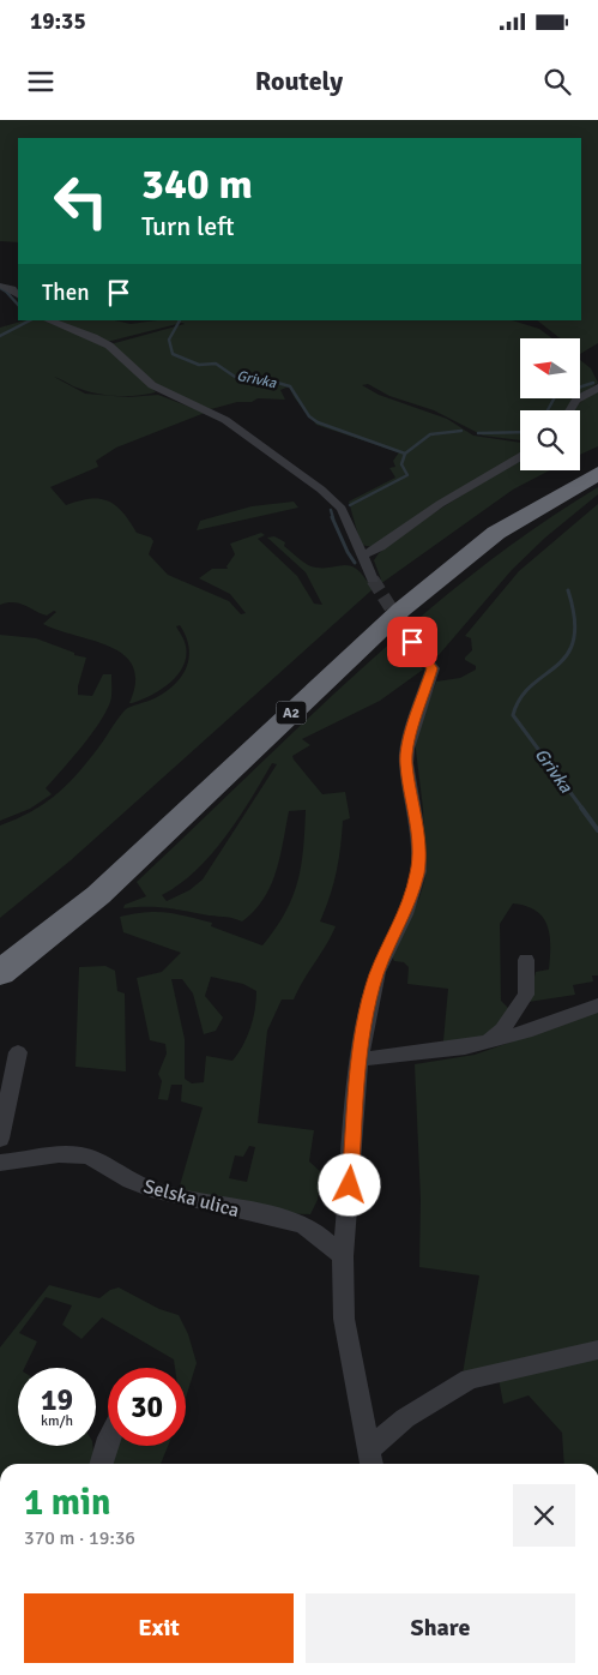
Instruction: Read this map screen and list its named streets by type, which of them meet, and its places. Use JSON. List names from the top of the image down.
{
  "streets": {
    "highway": ["A2"],
    "street": ["Selska ulica"]
  },
  "water": ["Grivka"],
  "north": "left",
  "page": {
    "status": "19:35",
    "header": "Routely",
    "turn": ["340 m", "Turn left"],
    "then": "Then",
    "speed": "19 km/h",
    "limit": "30",
    "heading": ["1 min", "370 m · 19:36"],
    "buttons": ["Exit", "Share"]
  }
}
